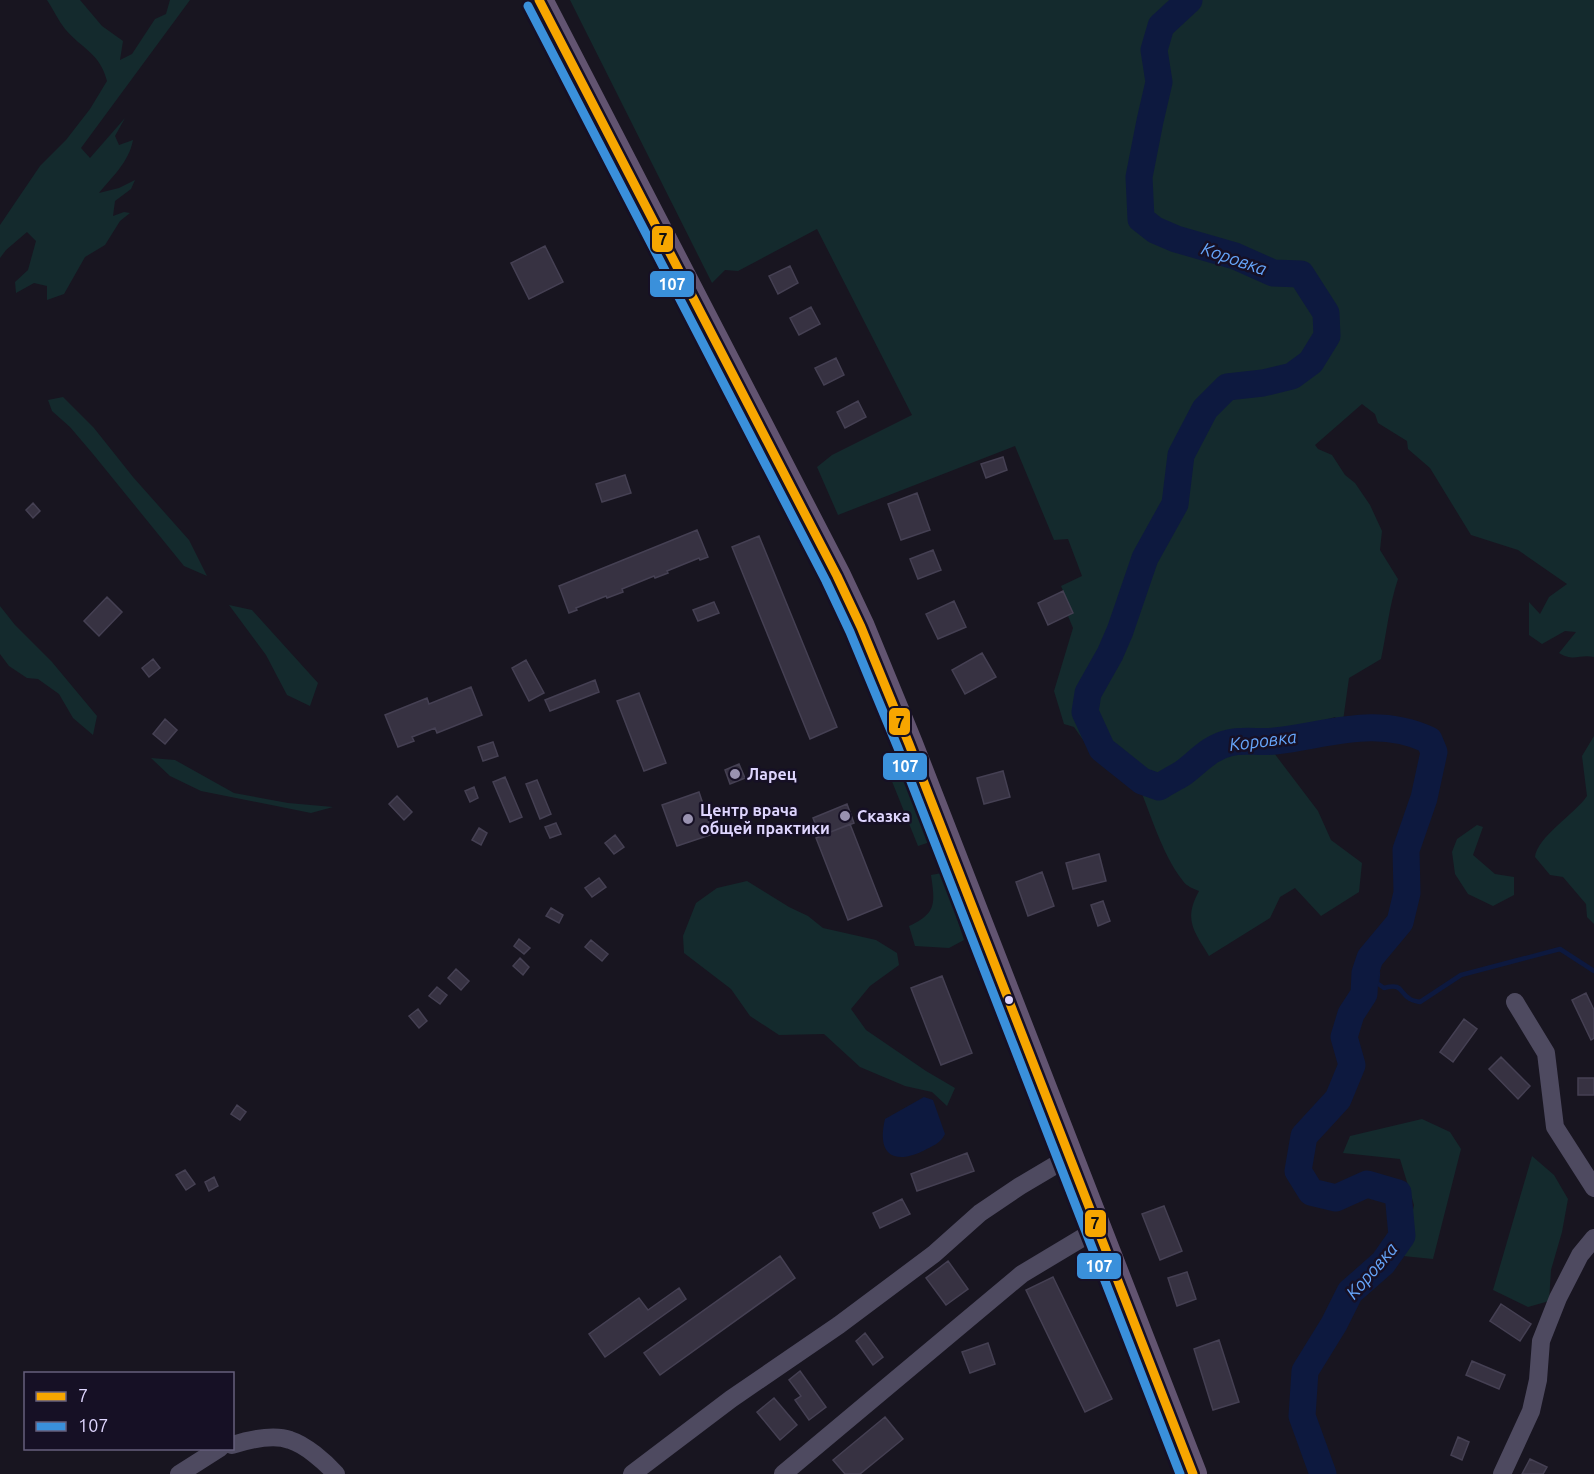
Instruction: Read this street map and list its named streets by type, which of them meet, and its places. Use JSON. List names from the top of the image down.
{
  "water": ["Коровка"],
  "places": ["Ларец", "Сказка", "Центр врача общей практики"],
  "lines": ["transit line 7", "transit line 107"],
  "legend": ["7", "107"]
}
